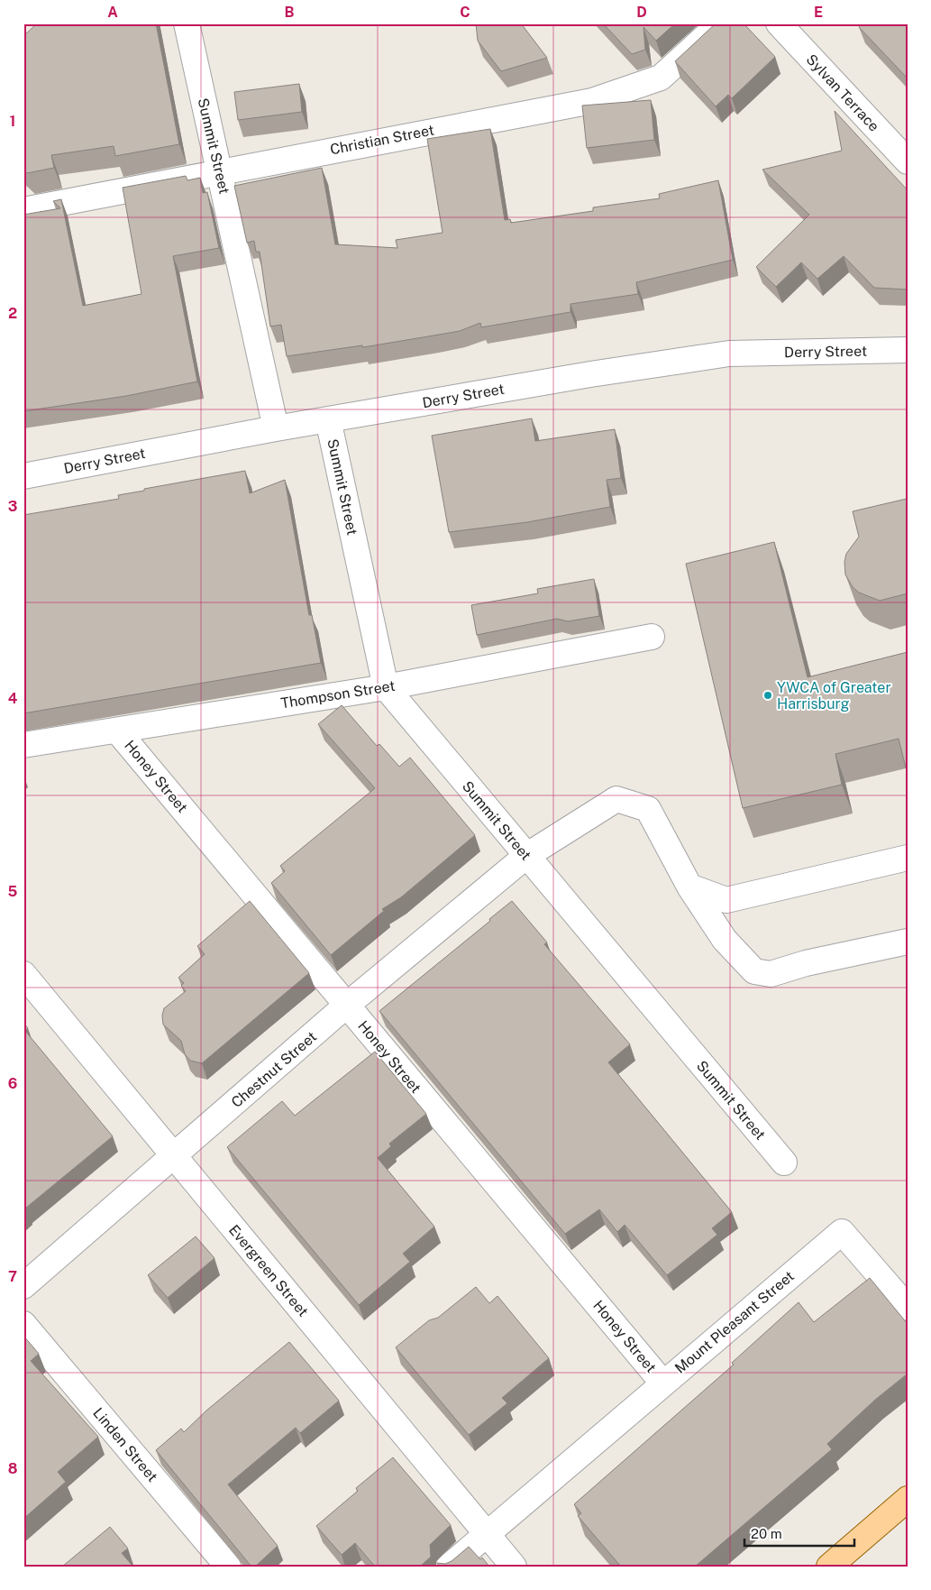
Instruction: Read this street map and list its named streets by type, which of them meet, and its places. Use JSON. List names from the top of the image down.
{
  "streets": {
    "street": [
      "Sylvan Terrace",
      "Christian Street",
      "Summit Street",
      "Derry Street",
      "Thompson Street",
      "Honey Street",
      "Chestnut Street",
      "Evergreen Street",
      "Mount Pleasant Street",
      "Linden Street"
    ]
  },
  "crossings": [
    ["Christian Street", "Summit Street"],
    ["Summit Street", "Derry Street"],
    ["Summit Street", "Thompson Street"],
    ["Summit Street", "Chestnut Street"],
    ["Thompson Street", "Honey Street"],
    ["Honey Street", "Chestnut Street"],
    ["Honey Street", "Mount Pleasant Street"],
    ["Chestnut Street", "Evergreen Street"],
    ["Evergreen Street", "Mount Pleasant Street"]
  ],
  "places": ["YWCA of Greater Harrisburg"],
  "scale_bar": "20 m",
  "grid": {
    "columns": [
      "A",
      "B",
      "C",
      "D",
      "E"
    ],
    "rows": [
      "1",
      "2",
      "3",
      "4",
      "5",
      "6",
      "7",
      "8"
    ]
  }
}
